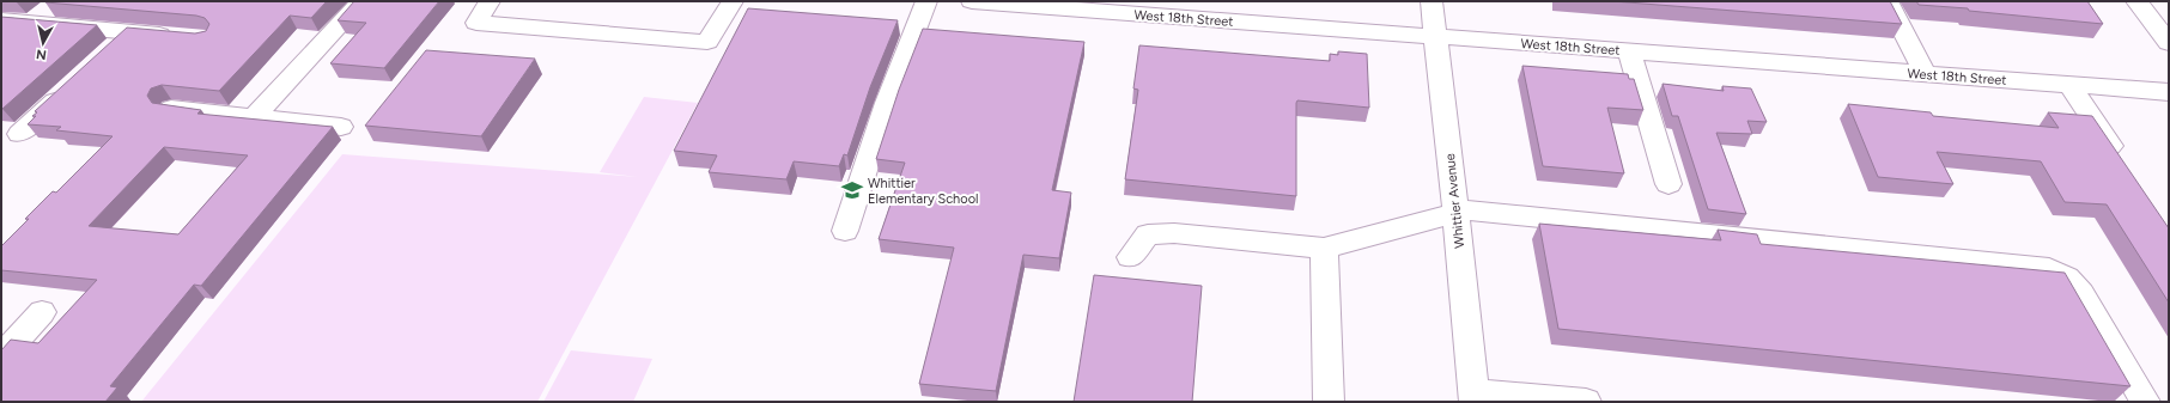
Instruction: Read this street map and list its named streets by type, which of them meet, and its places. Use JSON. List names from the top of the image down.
{
  "streets": {
    "street": ["West 18th Street", "Whittier Avenue"]
  },
  "crossings": [
    ["West 18th Street", "Whittier Avenue"]
  ],
  "places": {
    "school or university": ["Whittier Elementary School"]
  },
  "north": "bottom"
}
